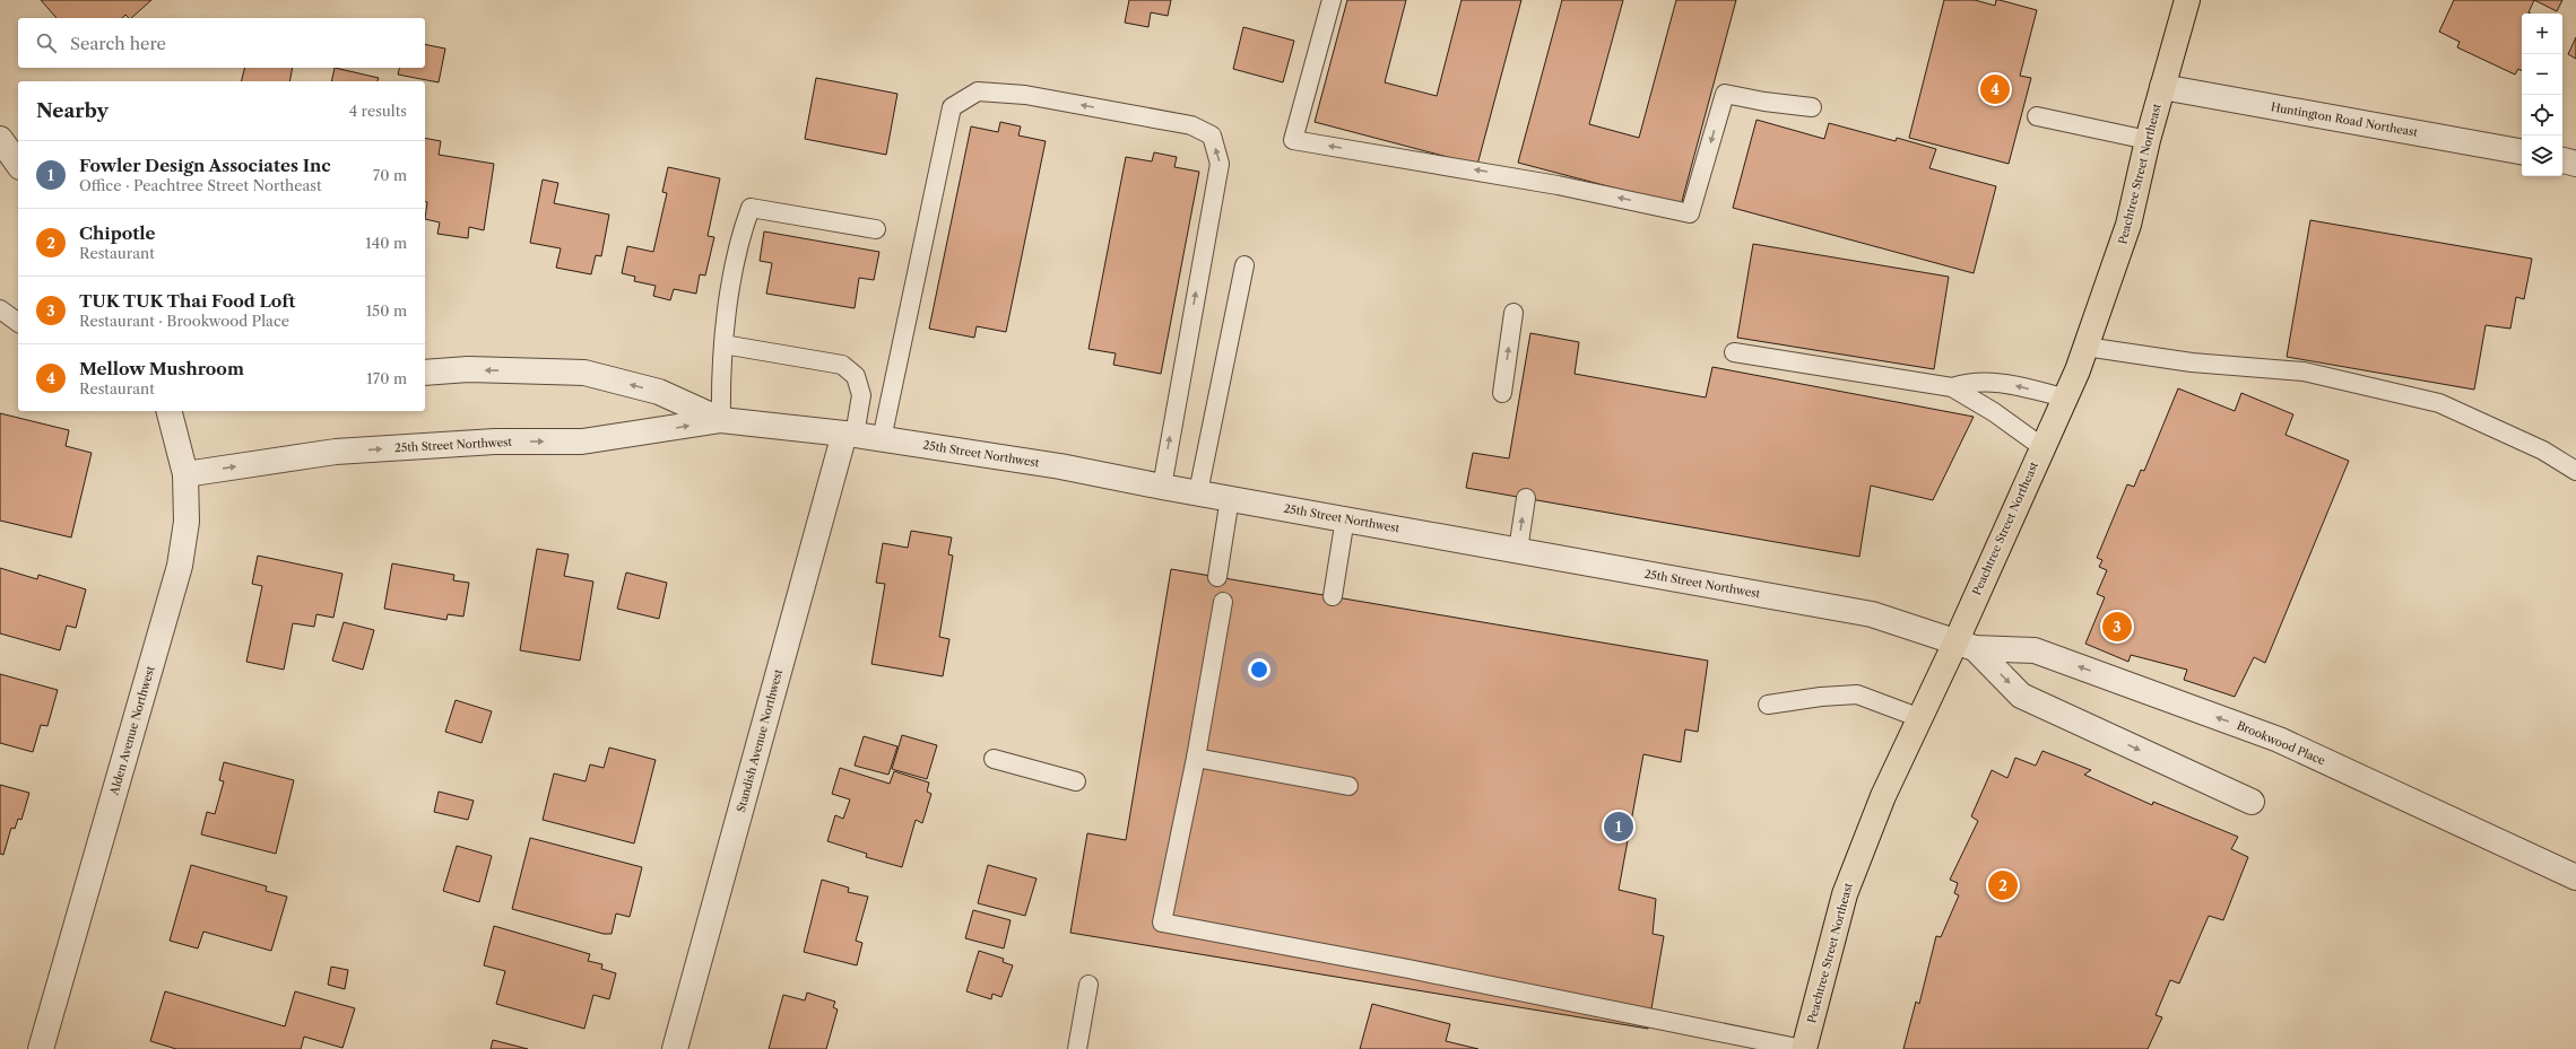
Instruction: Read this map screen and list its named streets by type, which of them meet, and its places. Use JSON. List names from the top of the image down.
{
  "streets": {
    "highway": ["Peachtree Street Northeast"],
    "street": [
      "Huntington Road Northeast",
      "25th Street Northwest",
      "Alden Avenue Northwest",
      "Standish Avenue Northwest",
      "Brookwood Place"
    ]
  },
  "crossings": [
    ["Huntington Road Northeast", "Peachtree Street Northeast"],
    ["Peachtree Street Northeast", "25th Street Northwest"],
    ["Peachtree Street Northeast", "Brookwood Place"],
    ["25th Street Northwest", "Alden Avenue Northwest"],
    ["25th Street Northwest", "Standish Avenue Northwest"],
    ["25th Street Northwest", "Brookwood Place"]
  ],
  "page": {
    "map_buttons": ["+", "−"],
    "search": "Search here",
    "pins": [
      "4",
      "3",
      "1",
      "2"
    ],
    "heading": ["Nearby", "4 results"],
    "list": [
      {
        "mark": "1",
        "name": "Fowler Design Associates Inc",
        "note": "Office · Peachtree Street Northeast",
        "value": "70 m"
      },
      {
        "mark": "2",
        "name": "Chipotle",
        "note": "Restaurant",
        "value": "140 m"
      },
      {
        "mark": "3",
        "name": "TUK TUK Thai Food Loft",
        "note": "Restaurant · Brookwood Place",
        "value": "150 m"
      },
      {
        "mark": "4",
        "name": "Mellow Mushroom",
        "note": "Restaurant",
        "value": "170 m"
      }
    ]
  }
}
